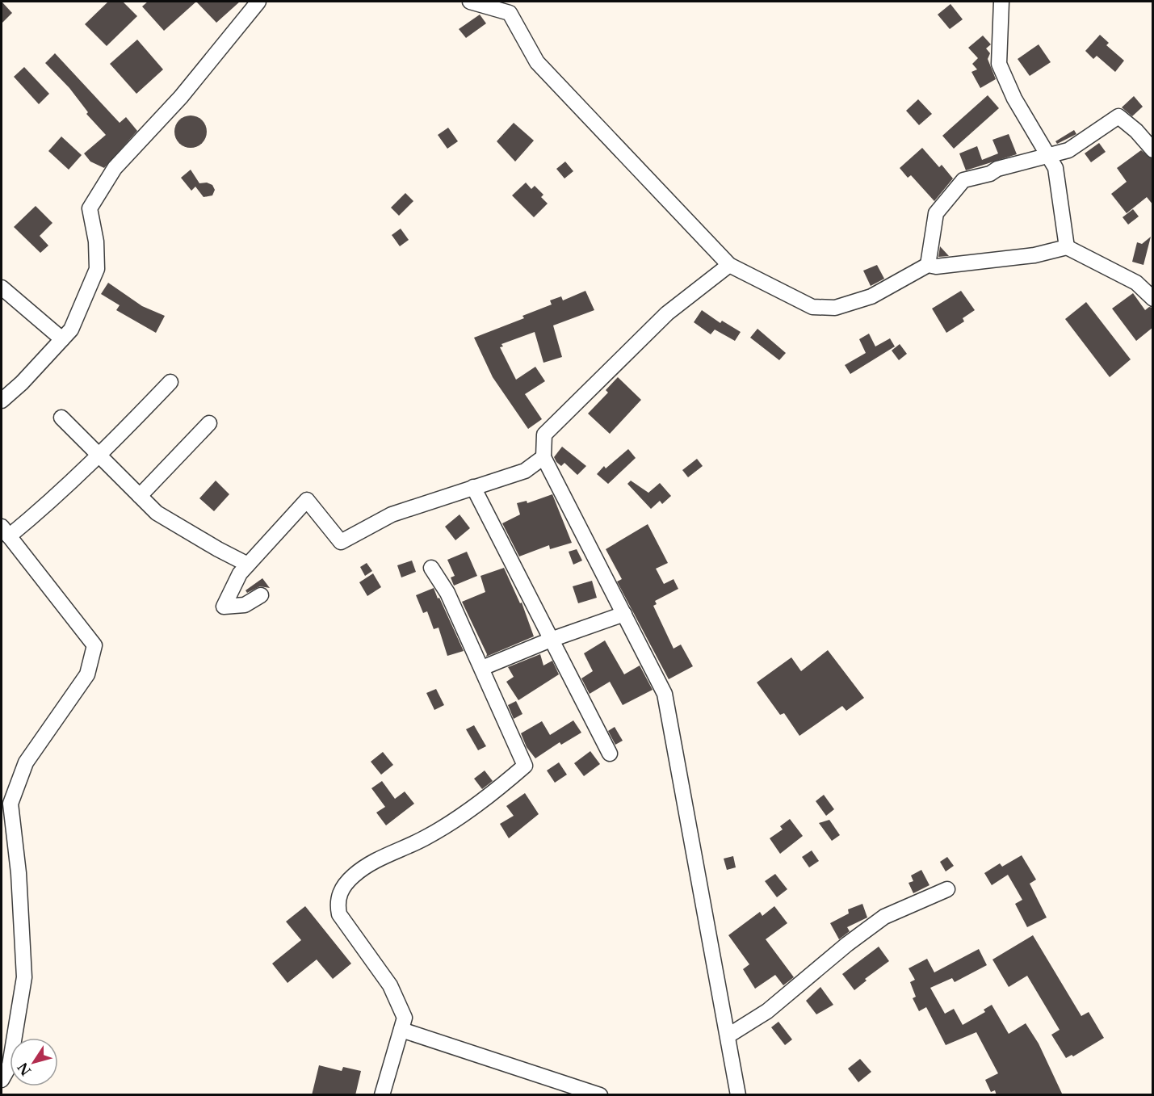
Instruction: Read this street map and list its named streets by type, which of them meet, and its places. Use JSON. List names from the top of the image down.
{
  "north": "bottom left"
}
